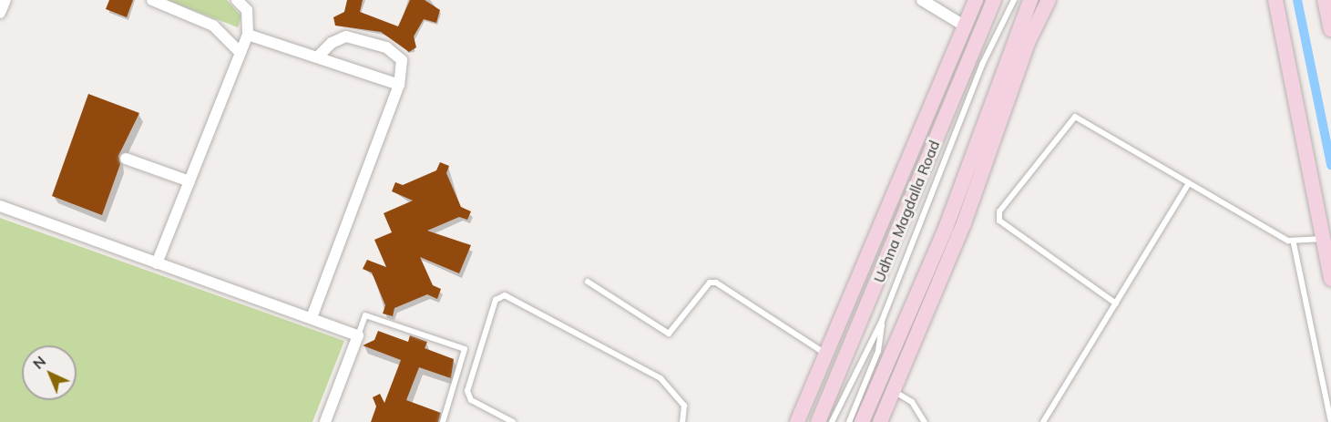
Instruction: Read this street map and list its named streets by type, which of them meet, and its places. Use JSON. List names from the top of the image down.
{
  "streets": {
    "street": ["Udhna Magdalla Road"]
  },
  "north": "top left"
}
